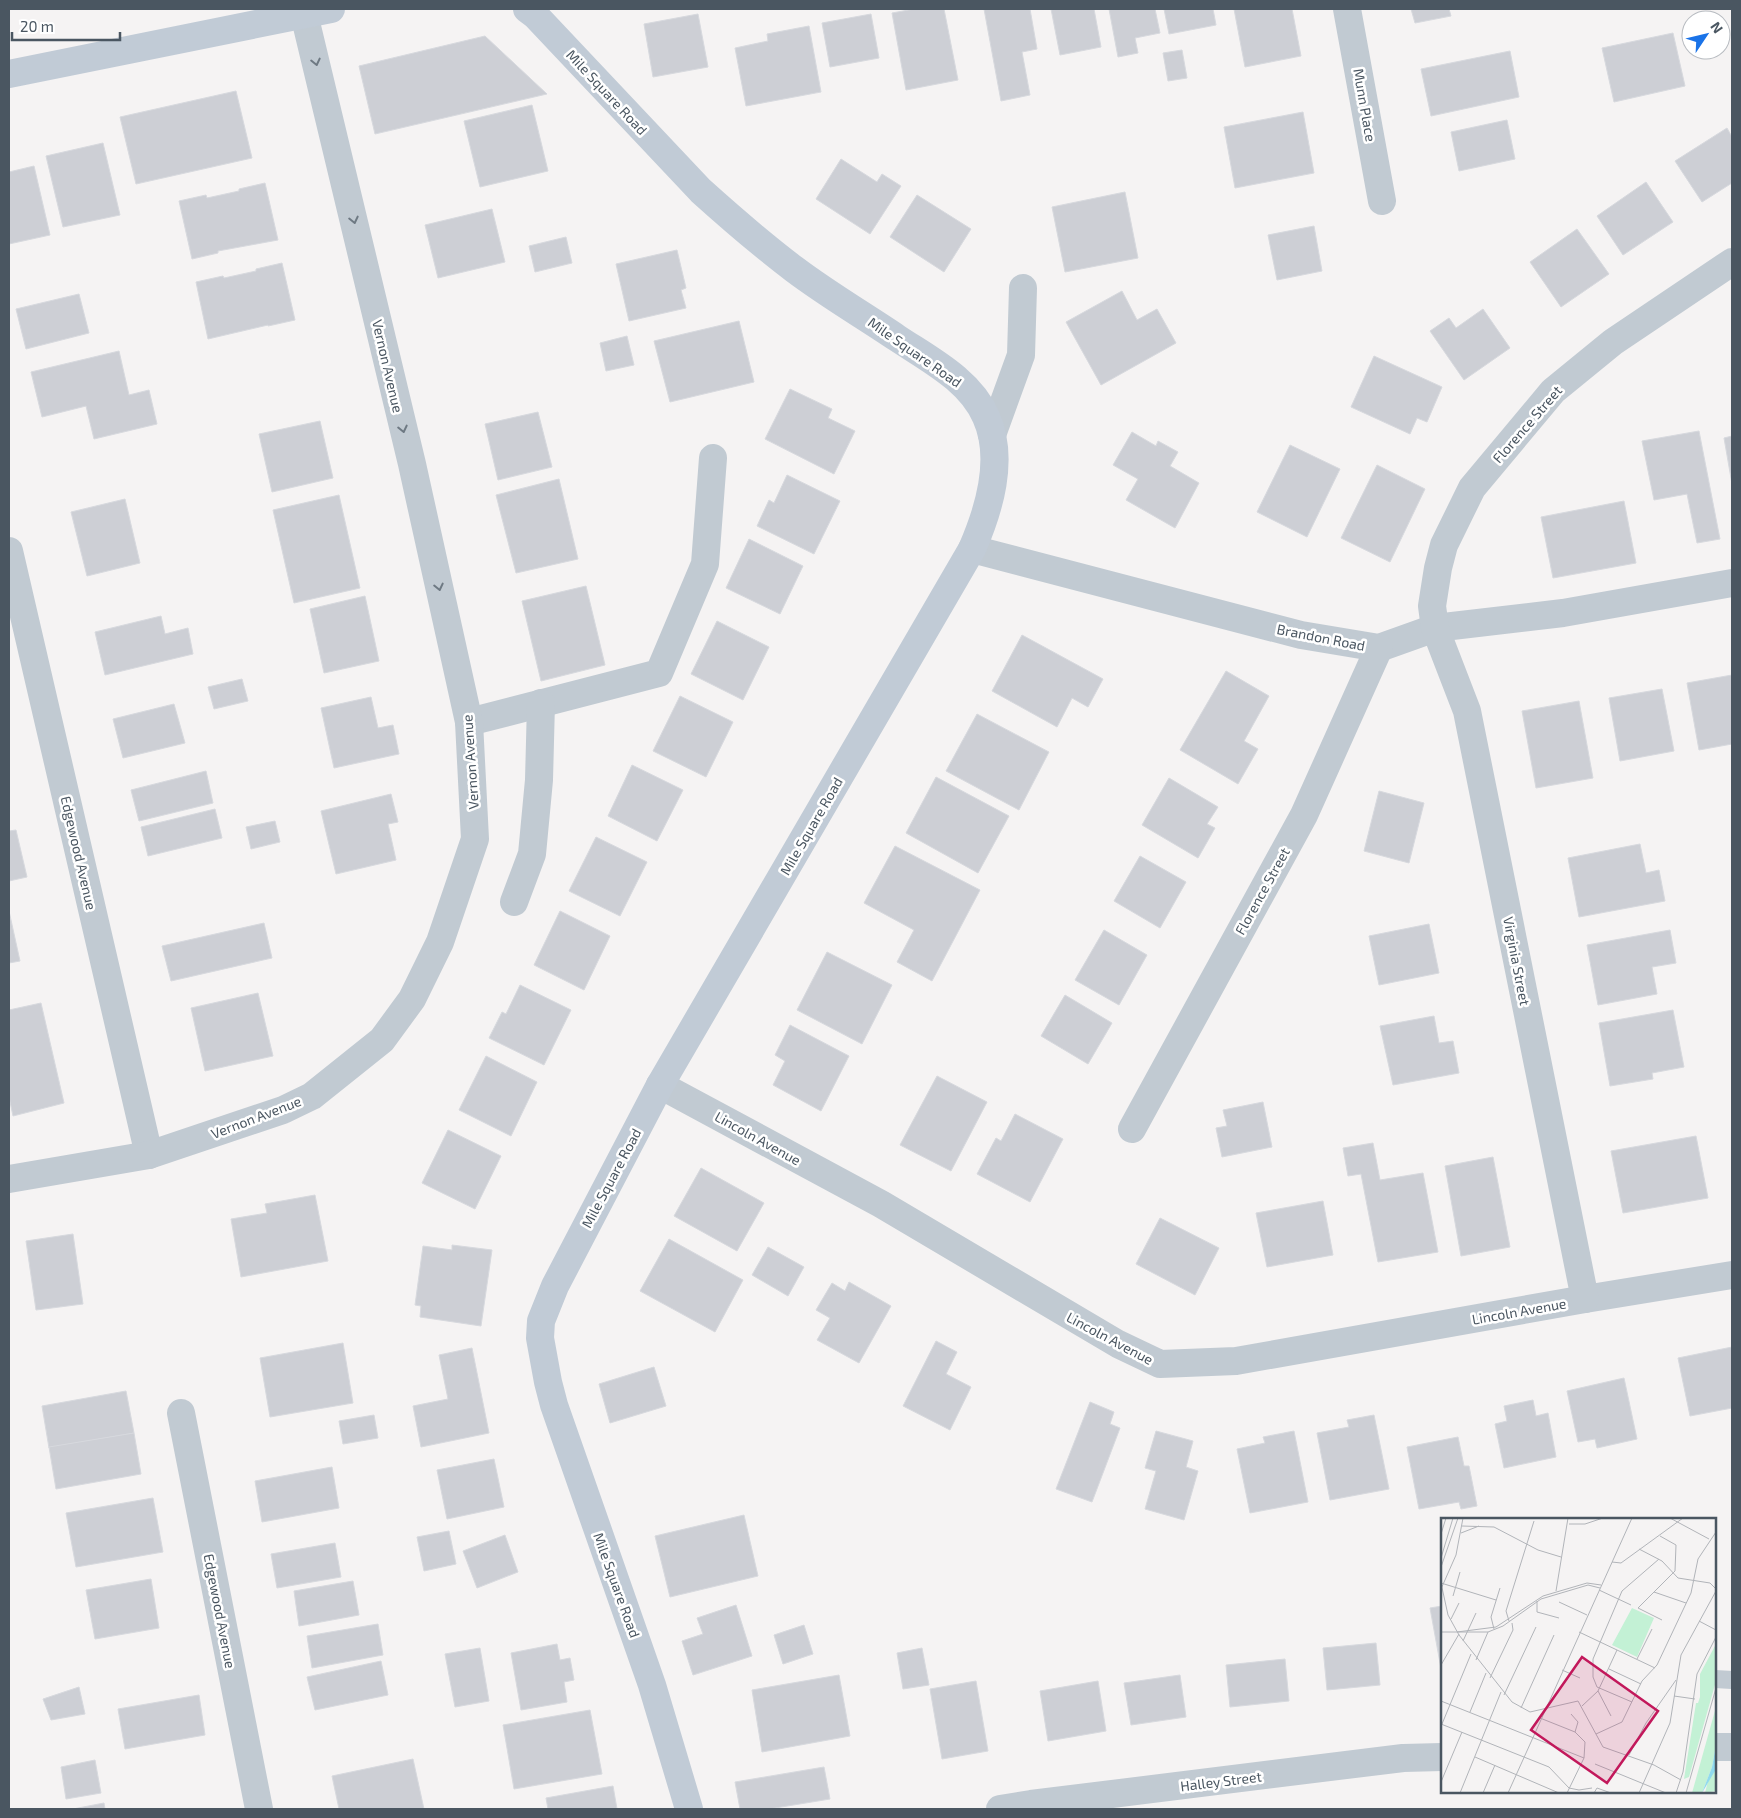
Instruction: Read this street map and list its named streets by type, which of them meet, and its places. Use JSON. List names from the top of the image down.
{
  "streets": {
    "street": [
      "Mile Square Road",
      "Munn Place",
      "Vernon Avenue",
      "Florence Street",
      "Brandon Road",
      "Edgewood Avenue",
      "Virginia Street",
      "Lincoln Avenue",
      "Halley Street"
    ]
  },
  "crossings": [
    ["Mile Square Road", "Brandon Road"],
    ["Mile Square Road", "Lincoln Avenue"],
    ["Vernon Avenue", "Edgewood Avenue"],
    ["Florence Street", "Brandon Road"],
    ["Florence Street", "Virginia Street"],
    ["Brandon Road", "Virginia Street"],
    ["Virginia Street", "Lincoln Avenue"]
  ],
  "one_way": ["Vernon Avenue"],
  "scale_bar": "20 m",
  "north": "top right"
}
